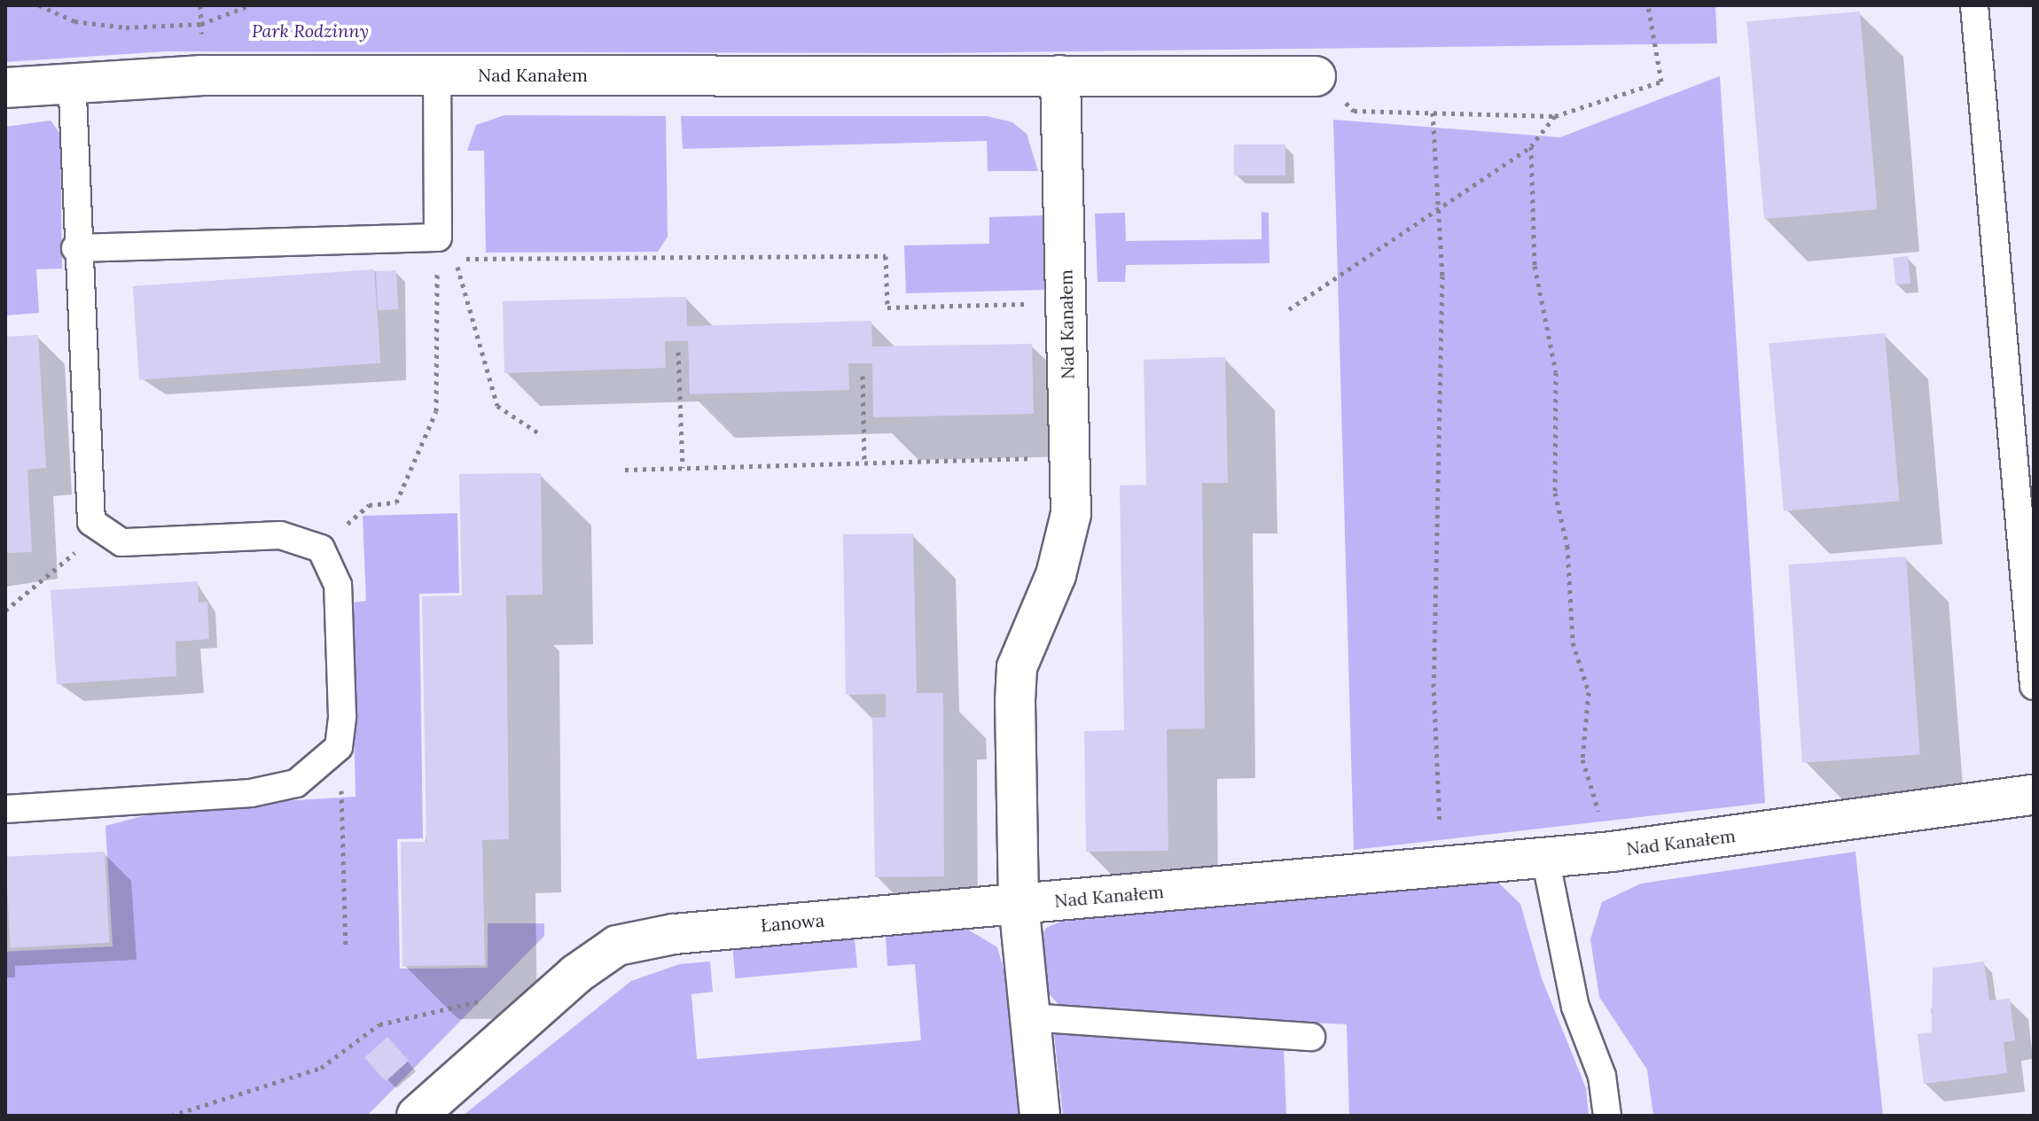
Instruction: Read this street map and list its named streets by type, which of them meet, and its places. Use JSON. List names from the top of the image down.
{
  "streets": {
    "street": ["Nad Kanałem", "Łanowa"]
  },
  "crossings": [
    ["Nad Kanałem", "Łanowa"]
  ],
  "parks": ["Park Rodzinny"]
}
